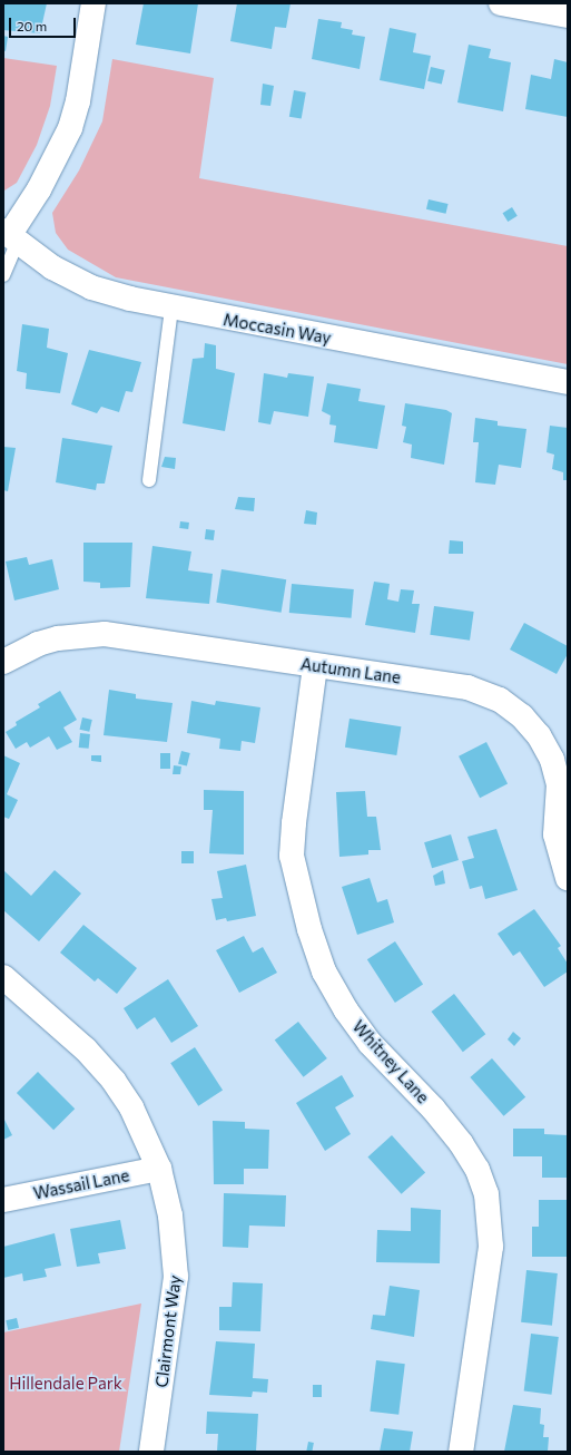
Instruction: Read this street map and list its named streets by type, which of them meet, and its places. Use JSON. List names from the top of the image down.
{
  "streets": {
    "street": [
      "Moccasin Way",
      "Autumn Lane",
      "Whitney Lane",
      "Wassail Lane",
      "Clairmont Way"
    ]
  },
  "crossings": [
    ["Autumn Lane", "Whitney Lane"],
    ["Wassail Lane", "Clairmont Way"]
  ],
  "parks": ["Hillendale Park"],
  "scale_bar": "20 m"
}
